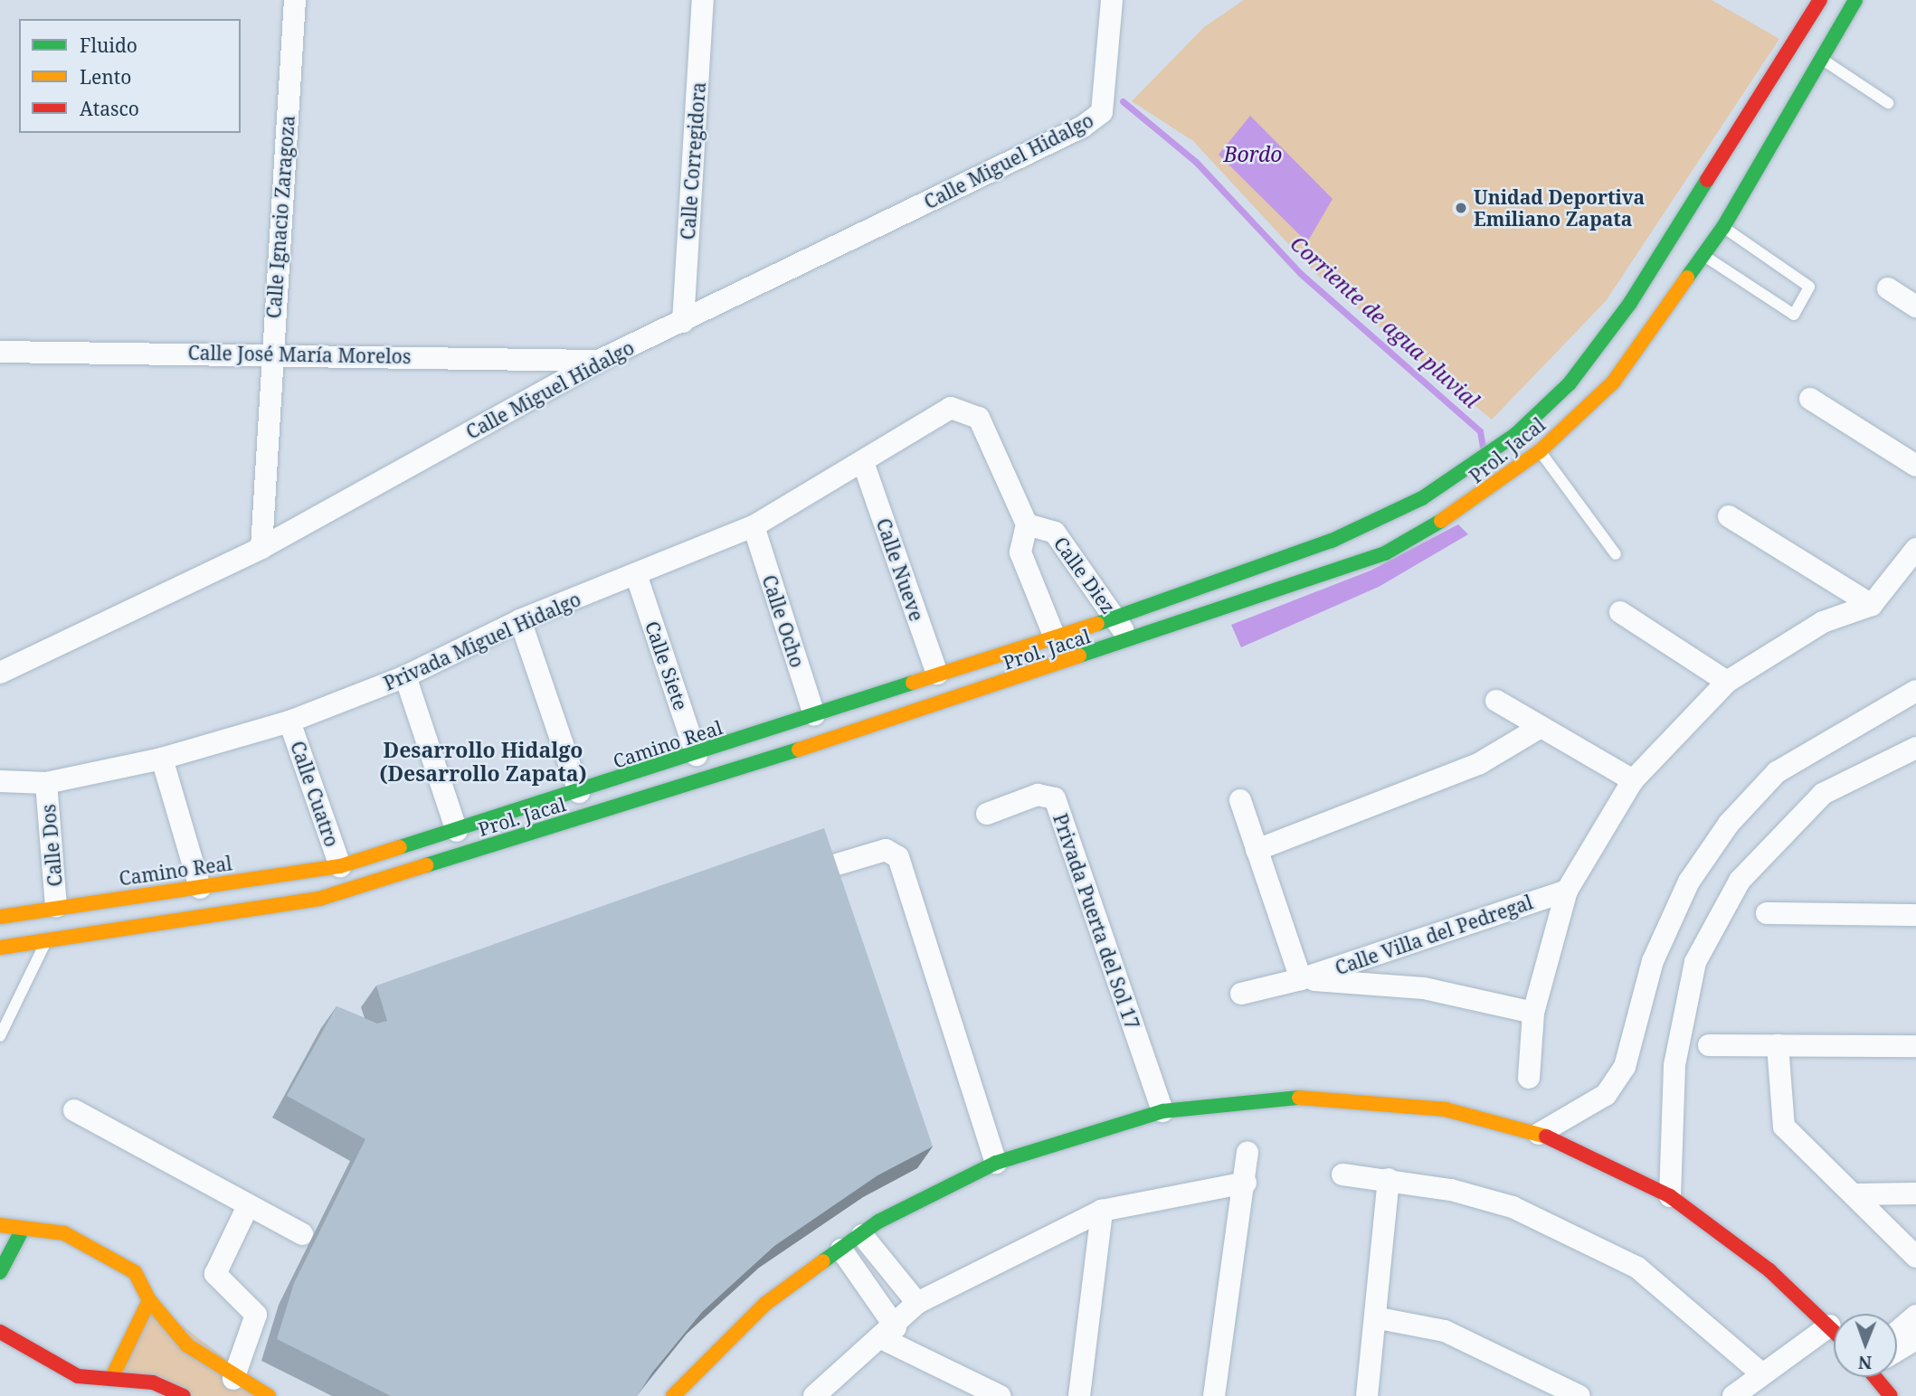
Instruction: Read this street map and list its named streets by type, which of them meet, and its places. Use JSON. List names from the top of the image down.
{
  "streets": {
    "street": [
      "Calle Corregidora",
      "Calle Miguel Hidalgo",
      "Calle Ignacio Zaragoza",
      "Calle José María Morelos",
      "Prol. Jacal",
      "Calle Nueve",
      "Calle Diez",
      "Calle Ocho",
      "Privada Miguel Hidalgo",
      "Calle Siete",
      "Camino Real",
      "Calle Cuatro",
      "Calle Dos",
      "Privada Puerta del Sol 17",
      "Calle Villa del Pedregal"
    ]
  },
  "crossings": [
    ["Calle Corregidora", "Calle Miguel Hidalgo"],
    ["Calle Miguel Hidalgo", "Calle Ignacio Zaragoza"],
    ["Calle Miguel Hidalgo", "Calle José María Morelos"],
    ["Calle Ignacio Zaragoza", "Calle José María Morelos"],
    ["Prol. Jacal", "Calle Diez"],
    ["Prol. Jacal", "Camino Real"],
    ["Calle Nueve", "Privada Miguel Hidalgo"],
    ["Calle Nueve", "Camino Real"],
    ["Calle Diez", "Privada Miguel Hidalgo"],
    ["Calle Diez", "Camino Real"],
    ["Calle Ocho", "Privada Miguel Hidalgo"],
    ["Calle Ocho", "Camino Real"],
    ["Privada Miguel Hidalgo", "Calle Siete"],
    ["Privada Miguel Hidalgo", "Calle Cuatro"],
    ["Privada Miguel Hidalgo", "Calle Dos"],
    ["Calle Siete", "Camino Real"],
    ["Camino Real", "Calle Cuatro"],
    ["Camino Real", "Calle Dos"]
  ],
  "districts": ["Desarrollo Hidalgo (Desarrollo Zapata)"],
  "water": ["Bordo", "Corriente de agua pluvial"],
  "places": ["Unidad Deportiva Emiliano Zapata"],
  "legend": ["Fluido", "Lento", "Atasco"],
  "north": "bottom"
}
